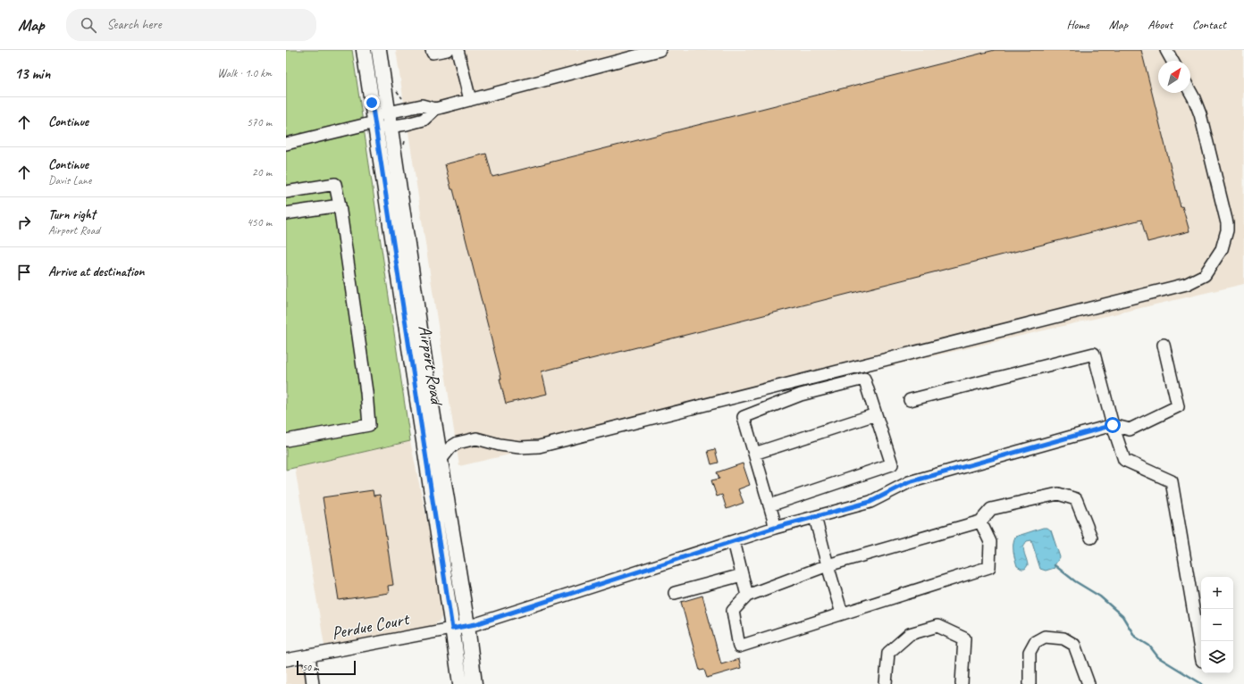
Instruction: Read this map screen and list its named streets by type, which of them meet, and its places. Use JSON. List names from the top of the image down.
{
  "streets": {
    "main road": ["Airport Road"],
    "street": ["Perdue Court"]
  },
  "crossings": [
    ["Airport Road", "Perdue Court"]
  ],
  "scale_bar": "50 m",
  "north": "top right",
  "page": {
    "header": "Map",
    "search": "Search here",
    "nav": [
      "Home",
      "Map",
      "About",
      "Contact"
    ],
    "heading": ["13 min", "Walk · 1.0 km"],
    "list": [
      ["Continue", "570 m"],
      ["Continue", "Davis Lane", "20 m"],
      ["Turn right", "Airport Road", "450 m"],
      "Arrive at destination"
    ],
    "map_buttons": ["+", "−"],
    "scale": "50 m"
  }
}
